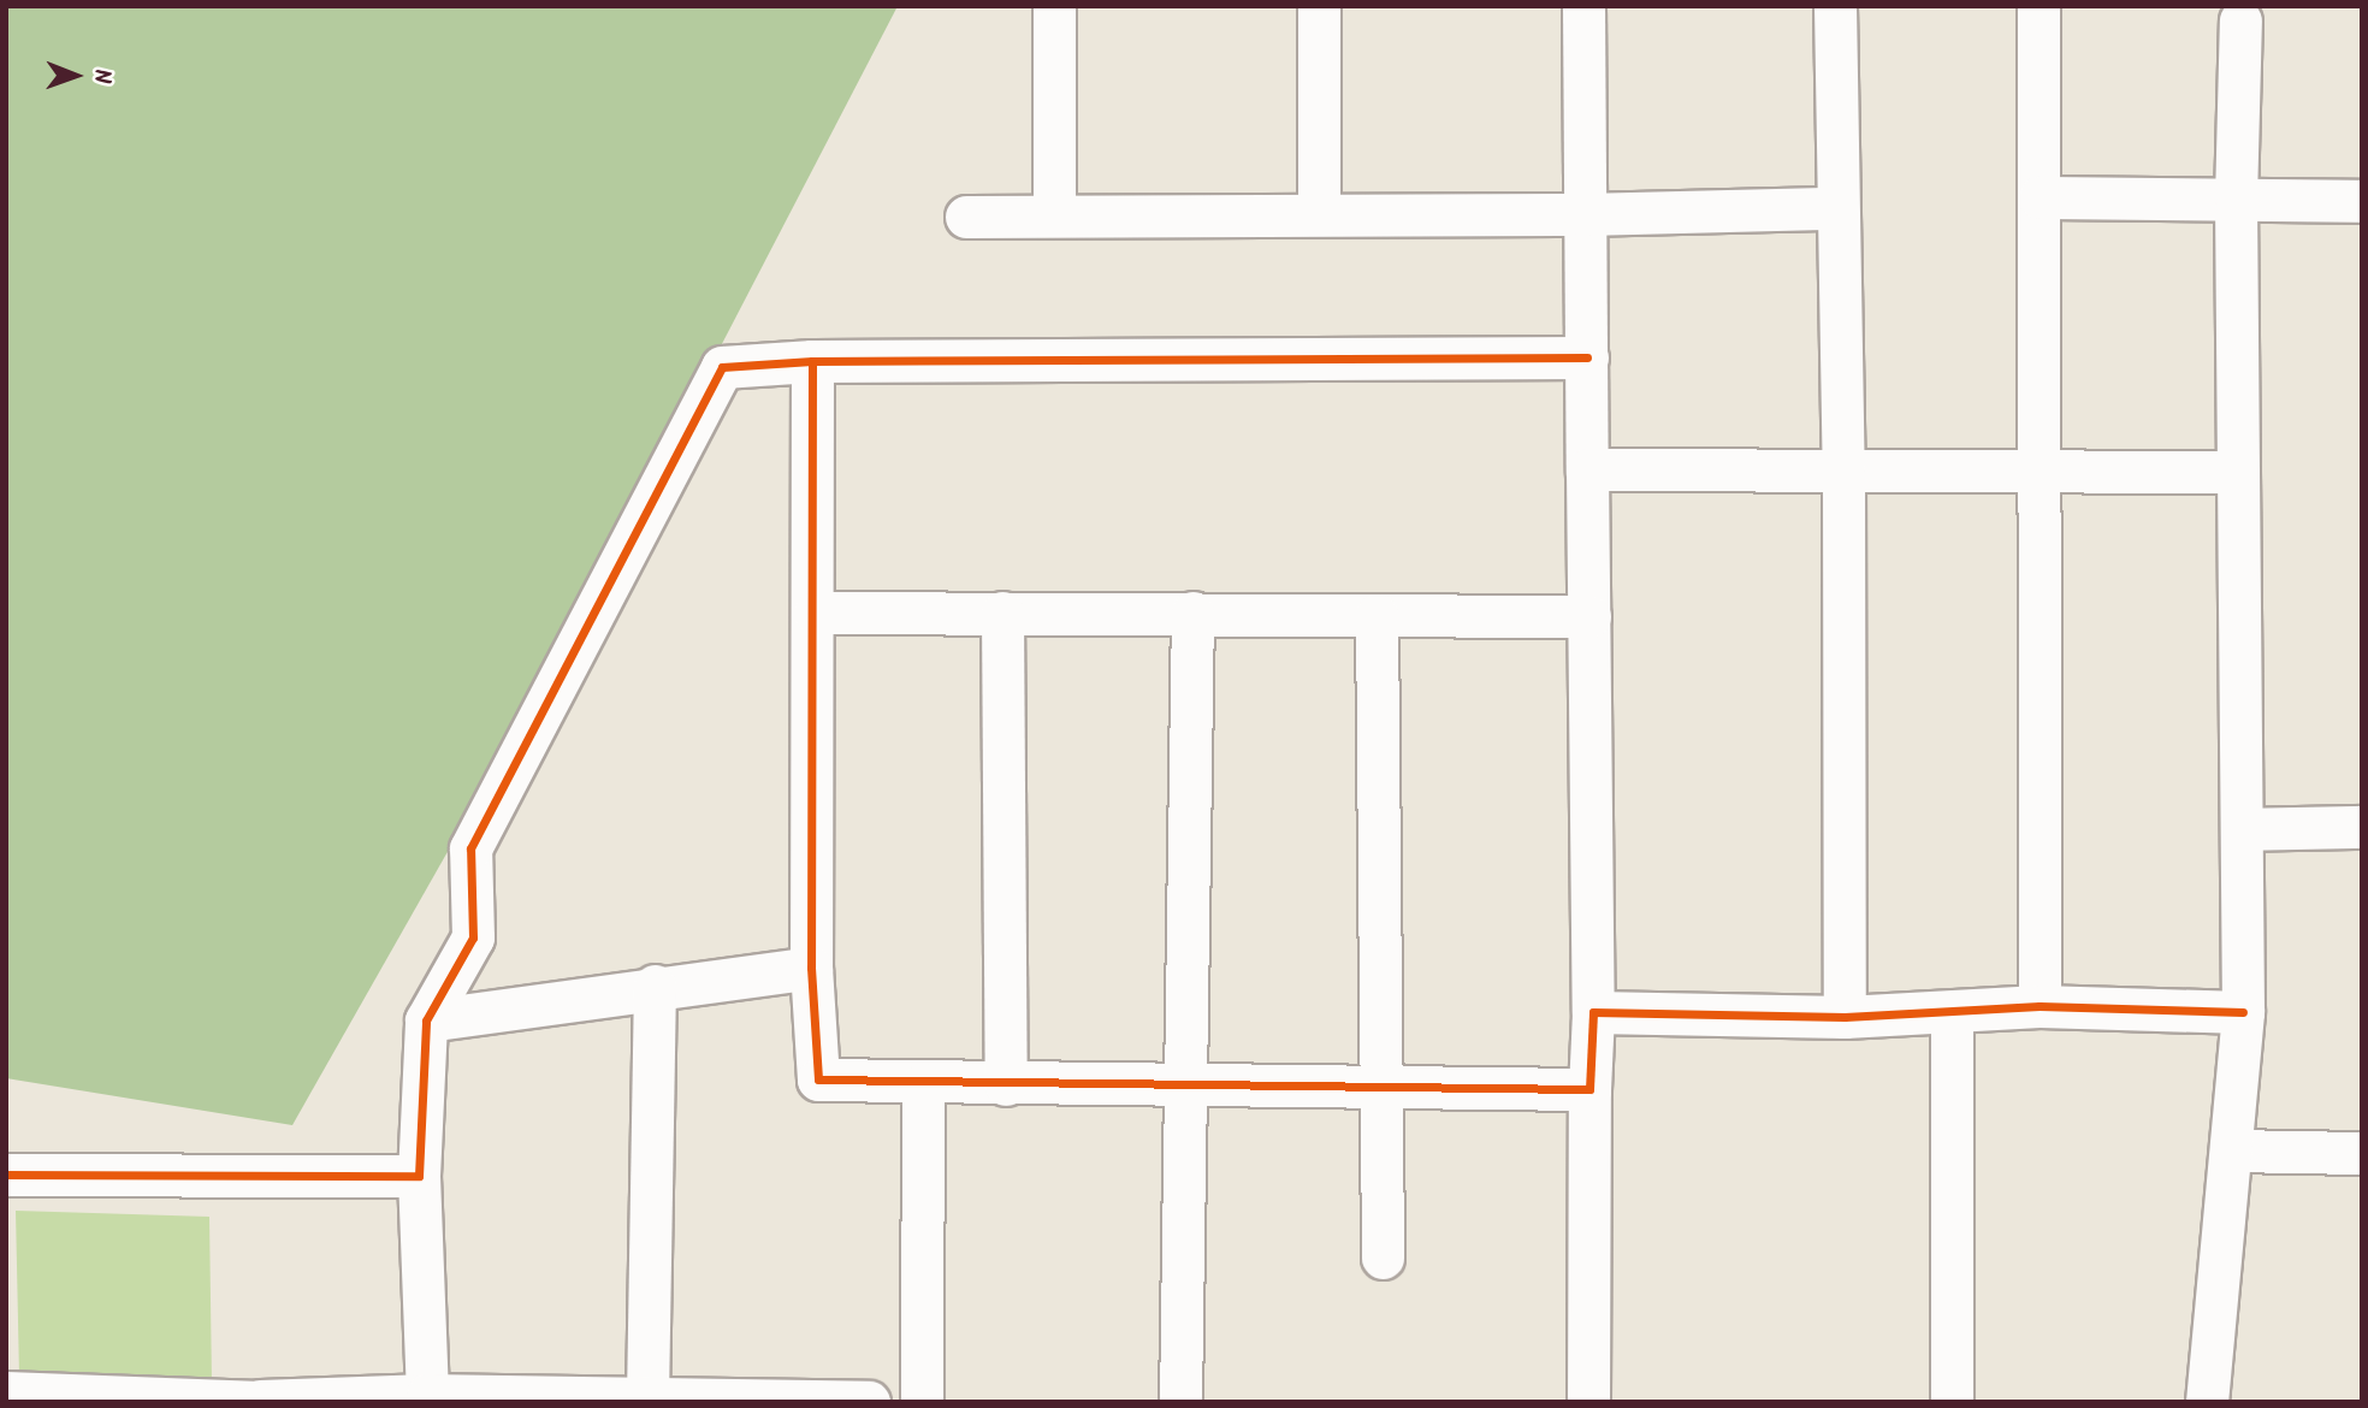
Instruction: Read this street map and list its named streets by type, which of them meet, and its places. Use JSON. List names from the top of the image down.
{
  "north": "right"
}
